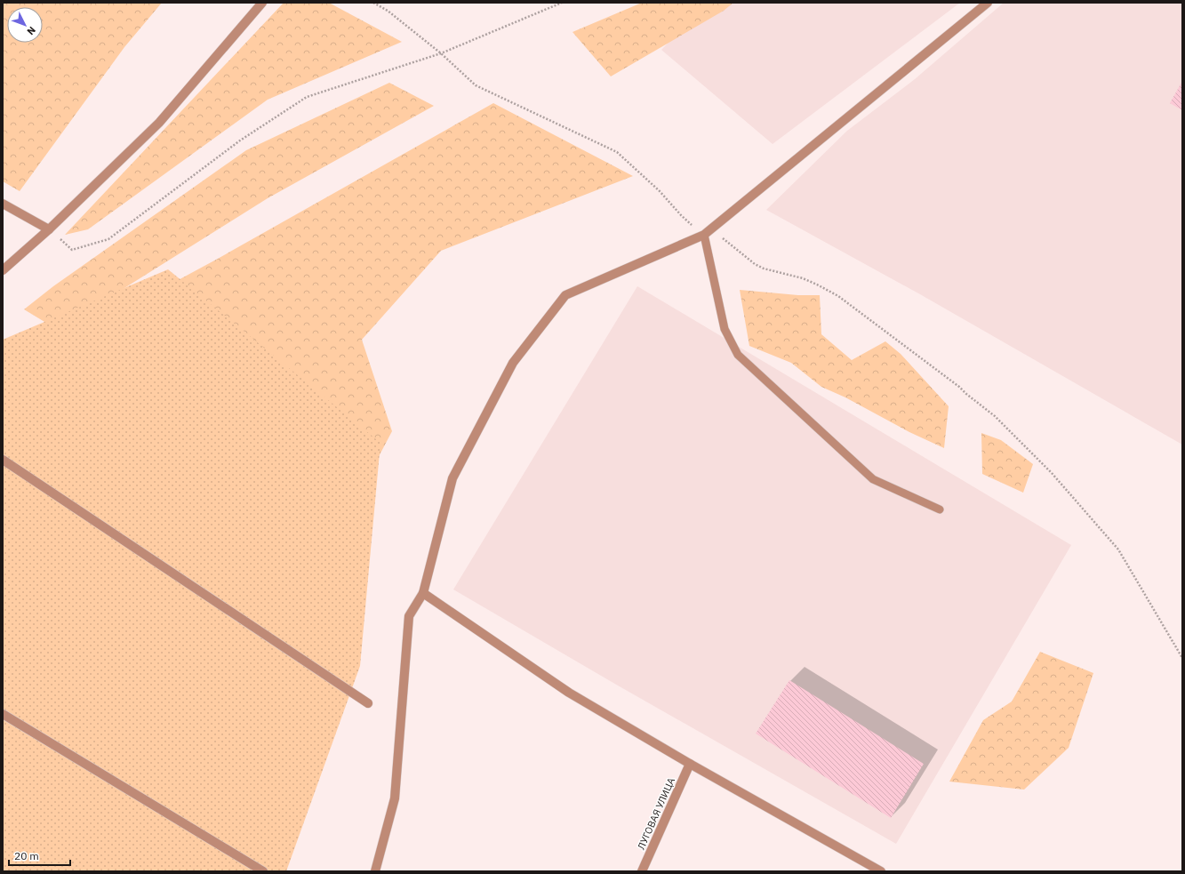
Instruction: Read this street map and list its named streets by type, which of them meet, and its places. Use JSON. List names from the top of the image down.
{
  "streets": {
    "street": ["ЛУГОВАЯ УЛИЦА"]
  },
  "scale_bar": "20 m",
  "north": "bottom right"
}
